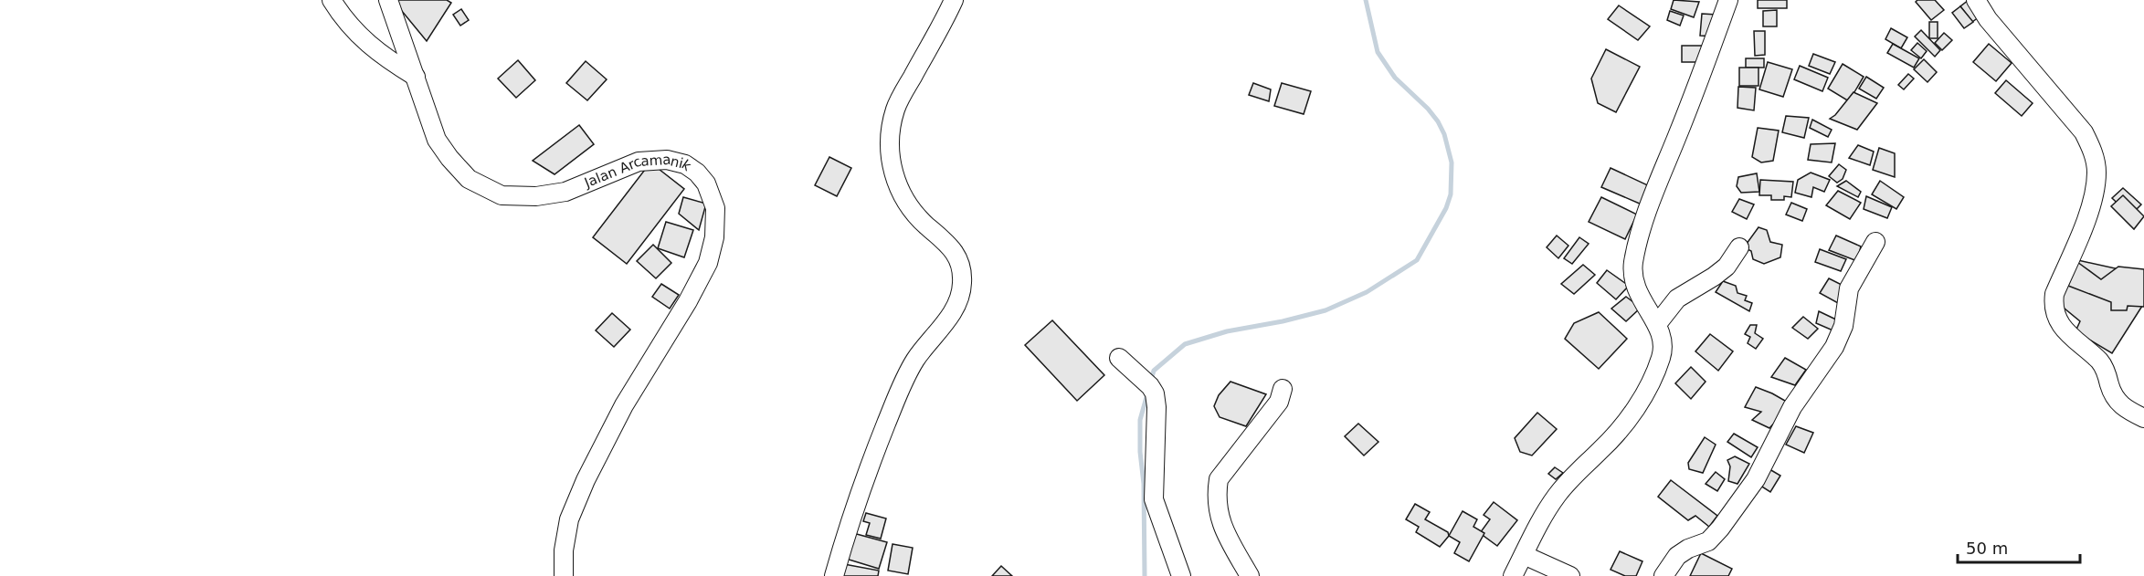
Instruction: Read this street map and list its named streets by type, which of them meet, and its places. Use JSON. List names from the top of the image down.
{
  "streets": {
    "street": ["Jalan Arcamanik"]
  },
  "scale_bar": "50 m"
}
